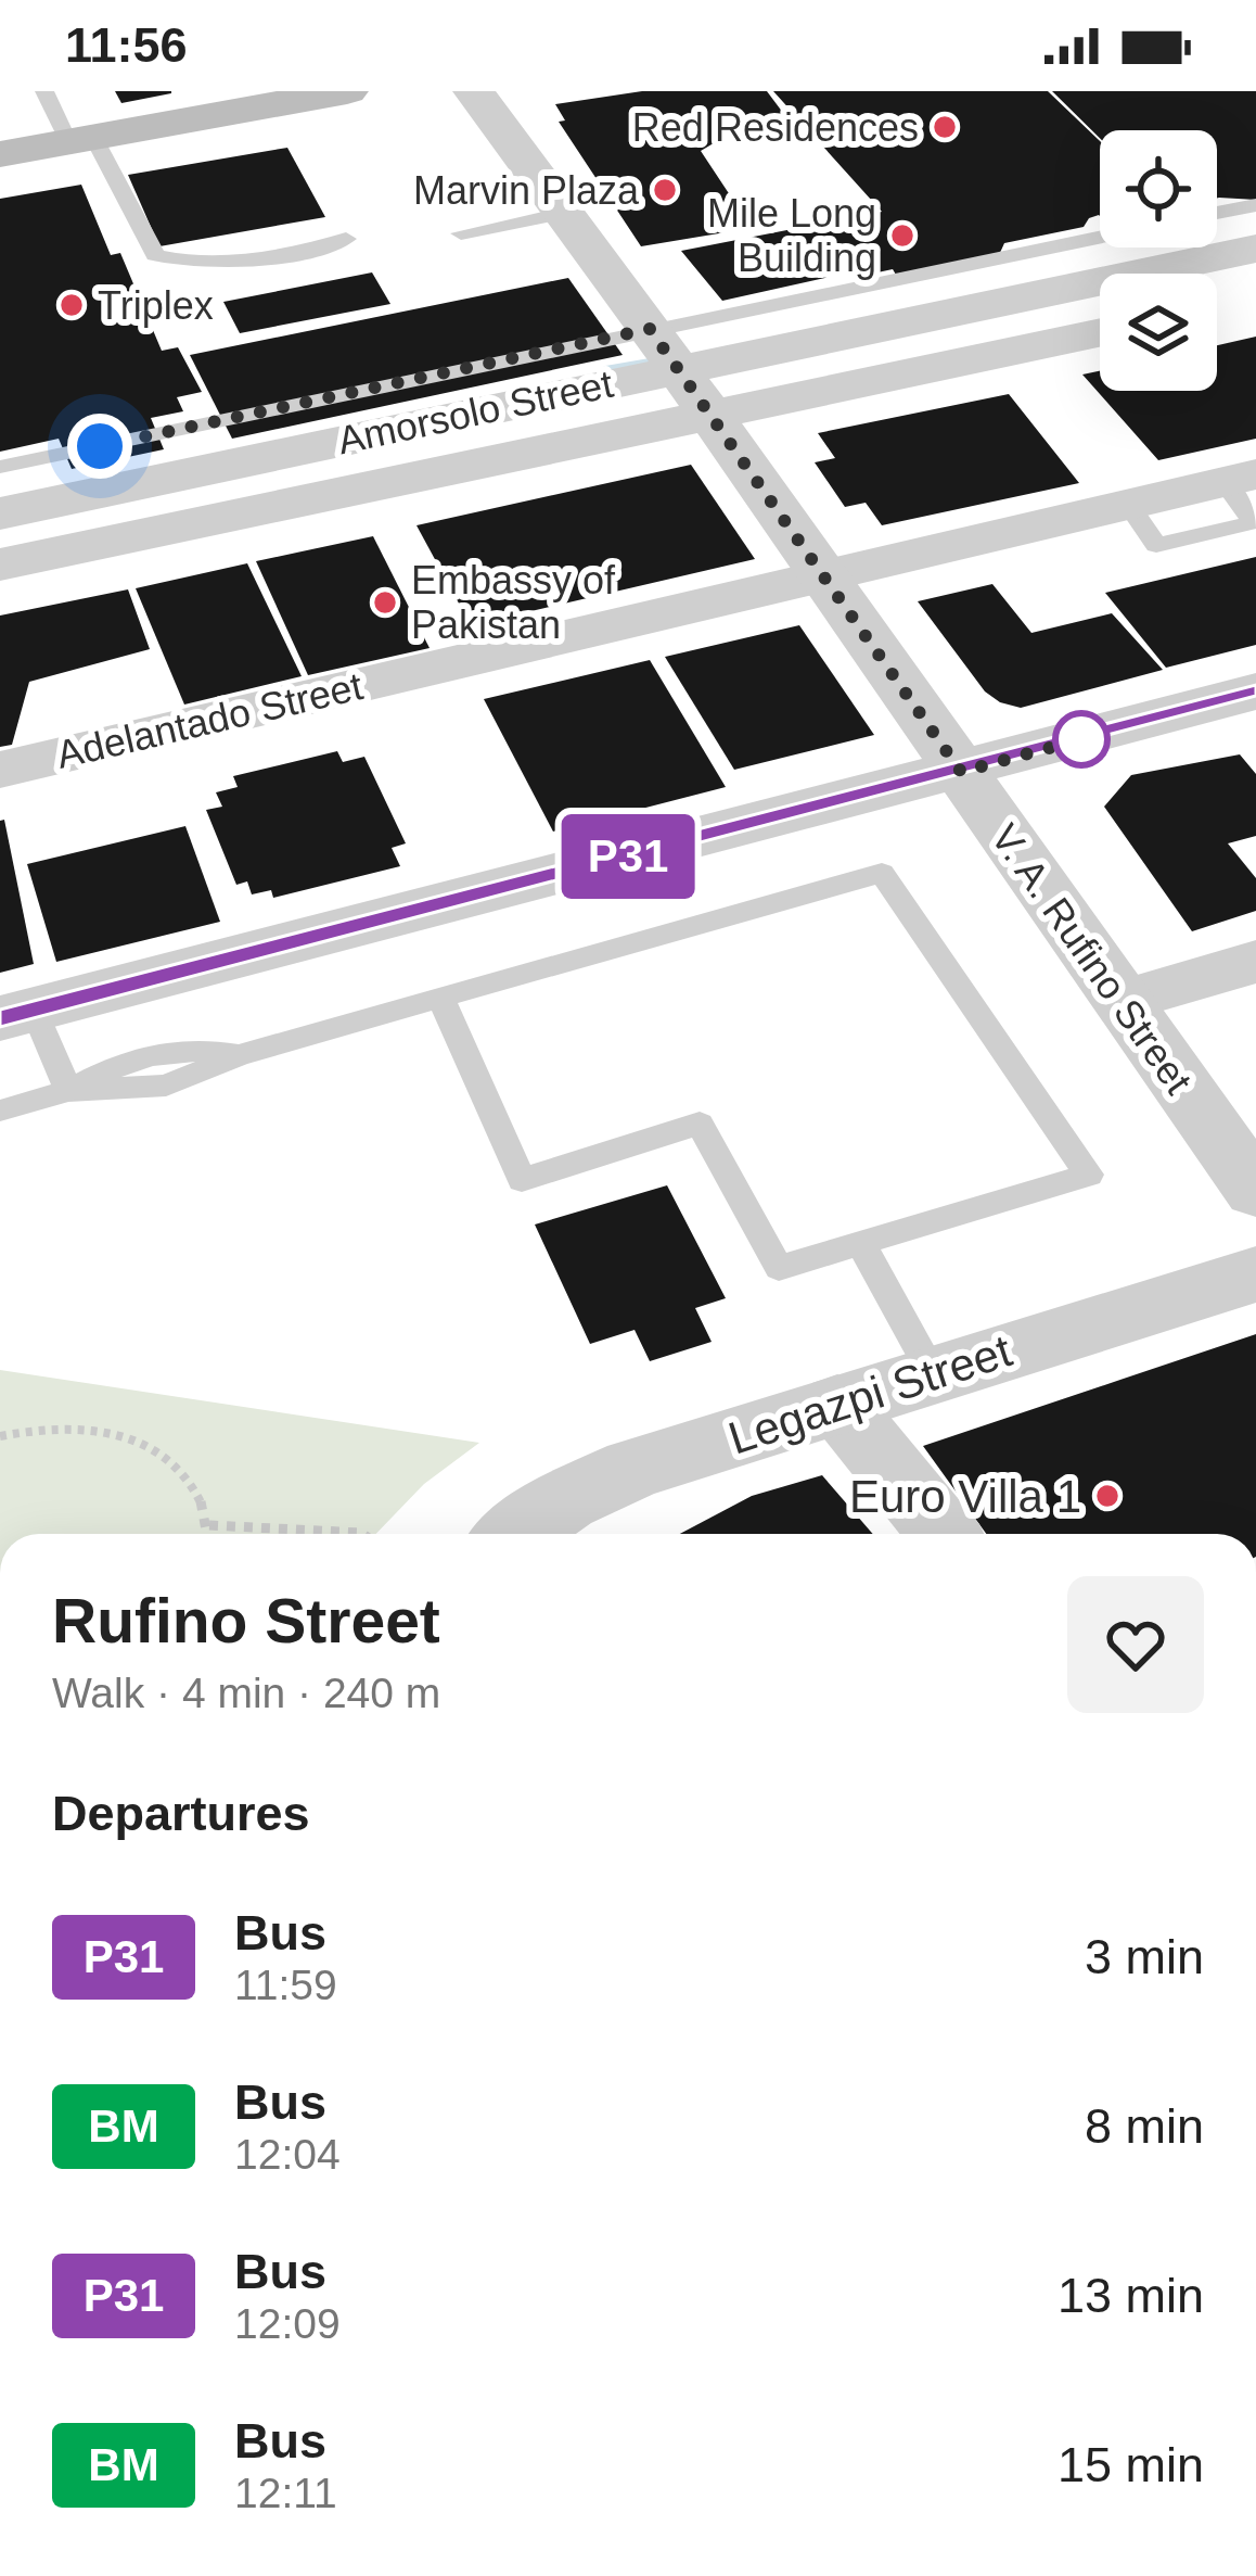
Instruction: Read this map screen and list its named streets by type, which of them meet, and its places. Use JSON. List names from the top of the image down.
{
  "streets": {
    "street": [
      "Amorsolo Street",
      "Adelantado Street",
      "V. A. Rufino Street",
      "Legazpi Street"
    ]
  },
  "crossings": [
    ["Amorsolo Street", "V. A. Rufino Street"],
    ["Adelantado Street", "V. A. Rufino Street"]
  ],
  "places": [
    "Red Residences",
    "Marvin Plaza",
    "Mile Long Building",
    "Triplex",
    "Embassy of Pakistan",
    "Euro Villa 1"
  ],
  "lines": ["bus line P31"],
  "page": {
    "status": "11:56",
    "on_map": "P31",
    "heading": [
      ["Rufino Street", "Walk · 4 min · 240 m"],
      "Departures"
    ],
    "list": [
      {
        "mark": "P31",
        "name": "Bus",
        "note": "11:59",
        "value": "3 min"
      },
      {
        "mark": "BM",
        "name": "Bus",
        "note": "12:04",
        "value": "8 min"
      },
      {
        "mark": "P31",
        "name": "Bus",
        "note": "12:09",
        "value": "13 min"
      },
      {
        "mark": "BM",
        "name": "Bus",
        "note": "12:11",
        "value": "15 min"
      }
    ]
  }
}
